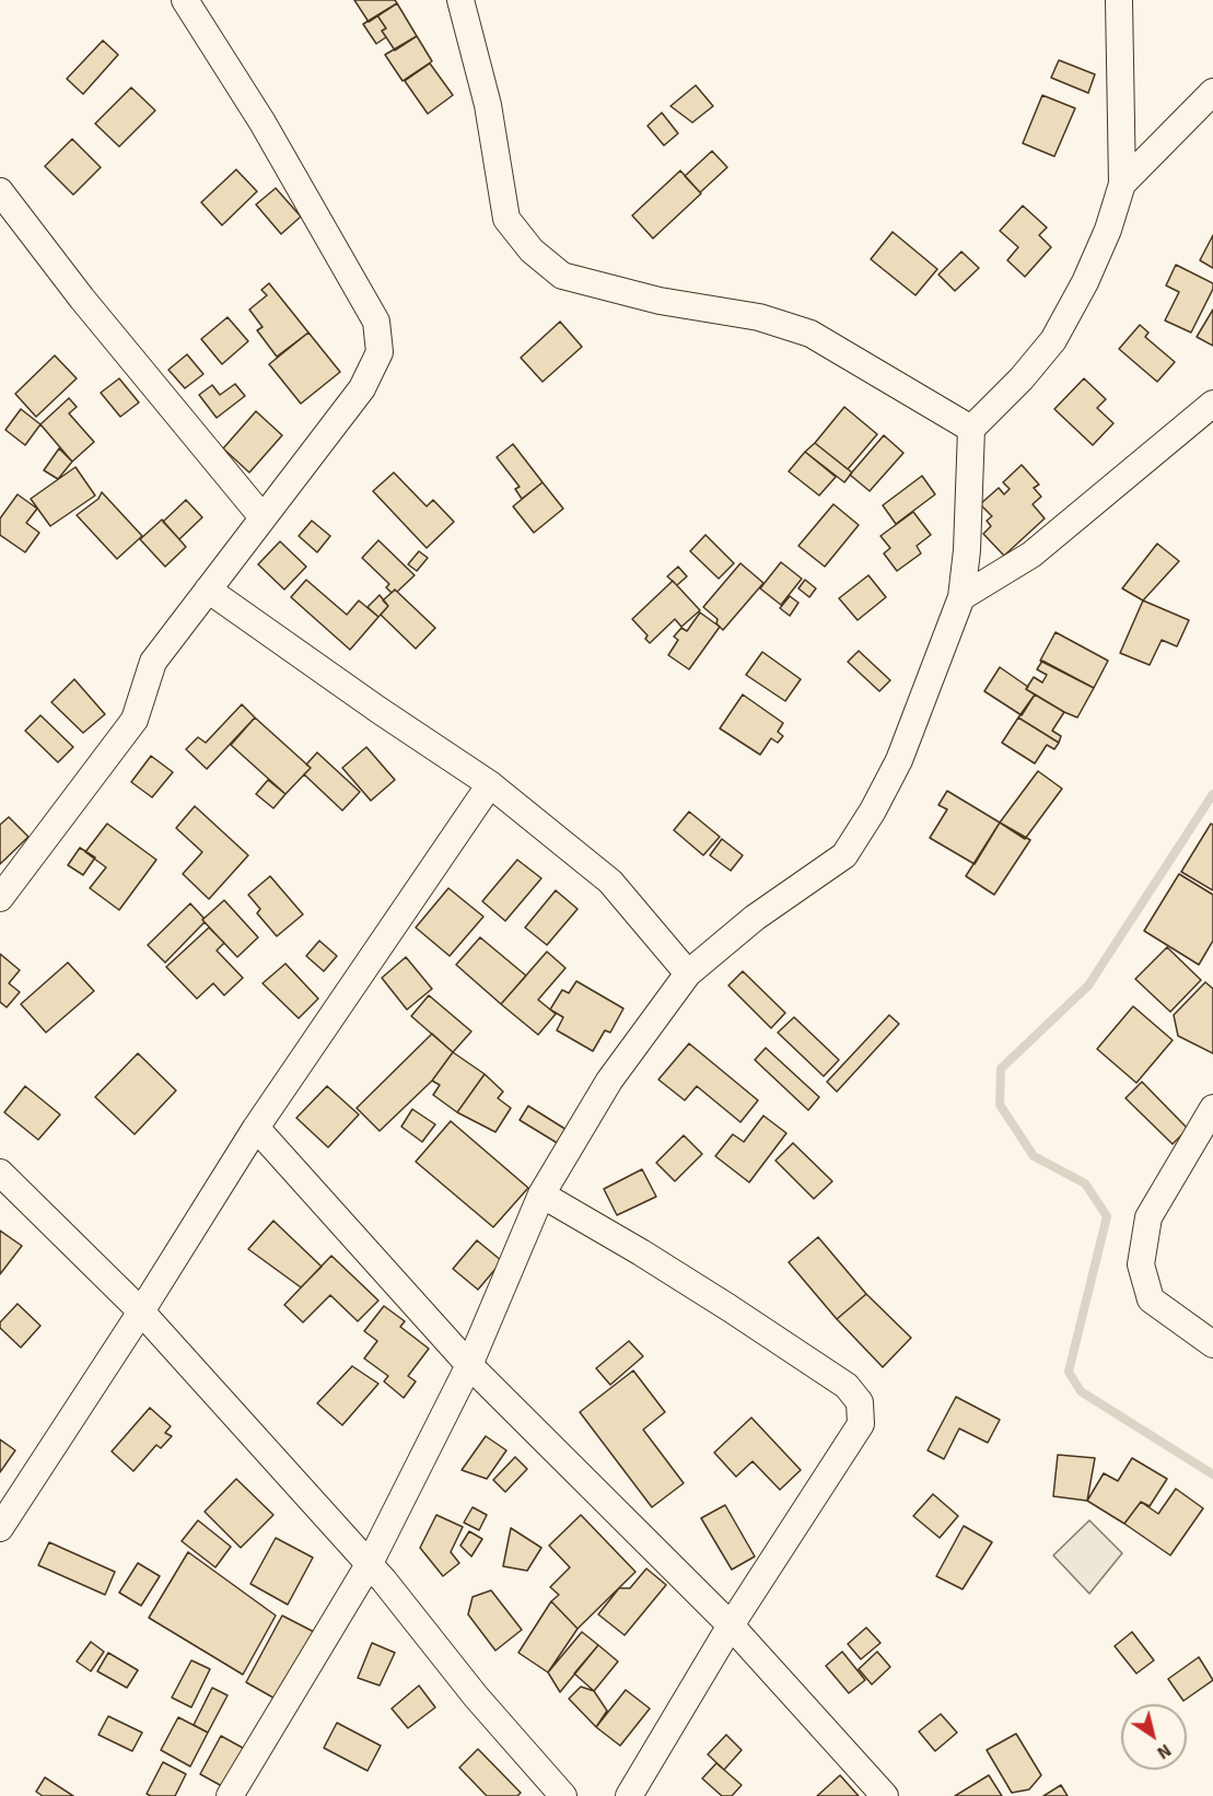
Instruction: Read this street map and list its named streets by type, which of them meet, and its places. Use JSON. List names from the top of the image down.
{
  "north": "bottom right"
}
